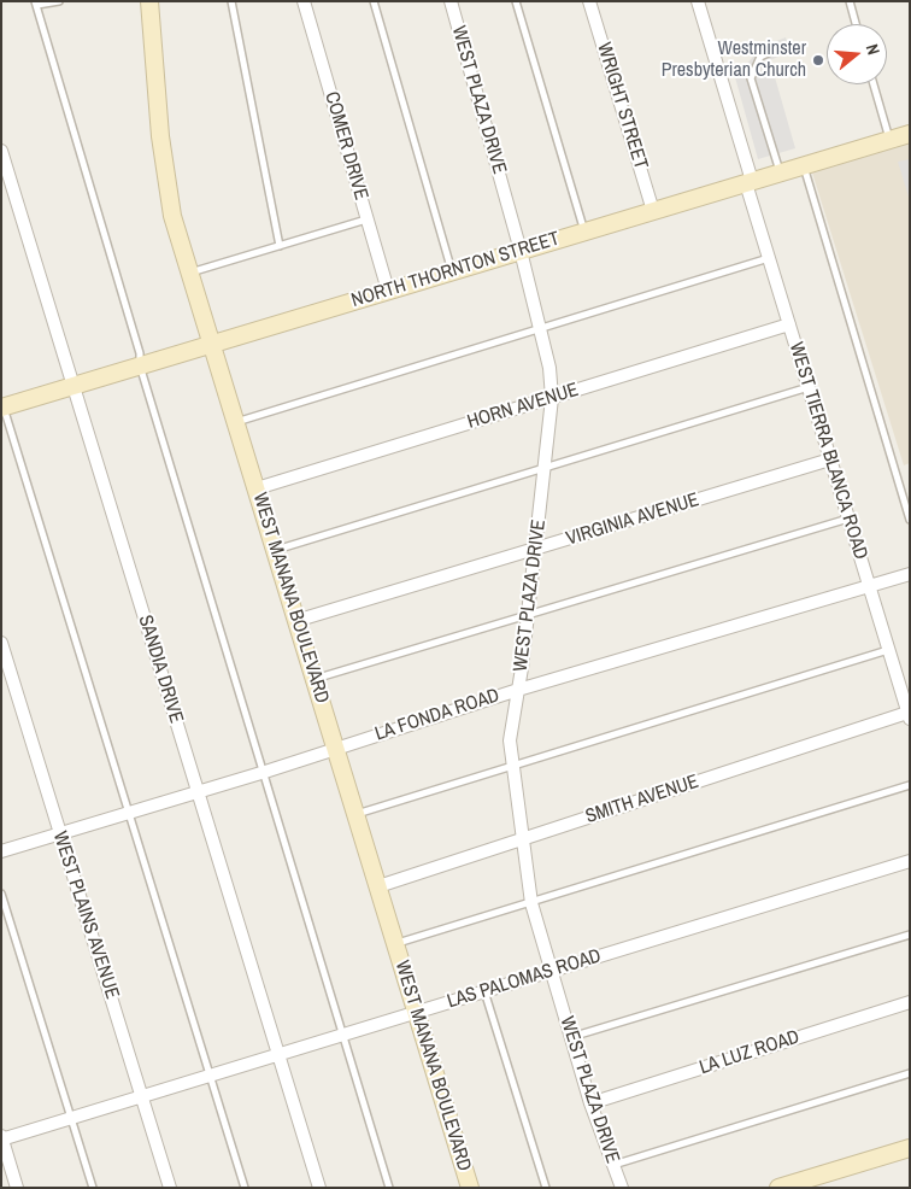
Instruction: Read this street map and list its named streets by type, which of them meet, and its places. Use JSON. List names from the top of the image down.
{
  "streets": {
    "street": [
      "WEST PLAZA DRIVE",
      "WRIGHT STREET",
      "COMER DRIVE",
      "NORTH THORNTON STREET",
      "HORN AVENUE",
      "WEST TIERRA BLANCA ROAD",
      "VIRGINIA AVENUE",
      "WEST MANANA BOULEVARD",
      "SANDIA DRIVE",
      "LA FONDA ROAD",
      "SMITH AVENUE",
      "WEST PLAINS AVENUE",
      "LAS PALOMAS ROAD",
      "LA LUZ ROAD"
    ]
  },
  "crossings": [
    ["WEST PLAZA DRIVE", "NORTH THORNTON STREET"],
    ["WEST PLAZA DRIVE", "HORN AVENUE"],
    ["WEST PLAZA DRIVE", "VIRGINIA AVENUE"],
    ["WEST PLAZA DRIVE", "LA FONDA ROAD"],
    ["WEST PLAZA DRIVE", "SMITH AVENUE"],
    ["WEST PLAZA DRIVE", "LAS PALOMAS ROAD"],
    ["WEST PLAZA DRIVE", "LA LUZ ROAD"],
    ["WRIGHT STREET", "NORTH THORNTON STREET"],
    ["COMER DRIVE", "NORTH THORNTON STREET"],
    ["NORTH THORNTON STREET", "WEST TIERRA BLANCA ROAD"],
    ["NORTH THORNTON STREET", "WEST MANANA BOULEVARD"],
    ["NORTH THORNTON STREET", "SANDIA DRIVE"],
    ["HORN AVENUE", "WEST TIERRA BLANCA ROAD"],
    ["HORN AVENUE", "WEST MANANA BOULEVARD"],
    ["WEST TIERRA BLANCA ROAD", "VIRGINIA AVENUE"],
    ["WEST TIERRA BLANCA ROAD", "LA FONDA ROAD"],
    ["WEST TIERRA BLANCA ROAD", "SMITH AVENUE"],
    ["VIRGINIA AVENUE", "WEST MANANA BOULEVARD"],
    ["WEST MANANA BOULEVARD", "LA FONDA ROAD"],
    ["WEST MANANA BOULEVARD", "SMITH AVENUE"],
    ["WEST MANANA BOULEVARD", "LAS PALOMAS ROAD"],
    ["SANDIA DRIVE", "LA FONDA ROAD"],
    ["SANDIA DRIVE", "LAS PALOMAS ROAD"],
    ["LA FONDA ROAD", "WEST PLAINS AVENUE"],
    ["WEST PLAINS AVENUE", "LAS PALOMAS ROAD"]
  ],
  "places": ["Westminster Presbyterian Church"],
  "north": "right"
}
